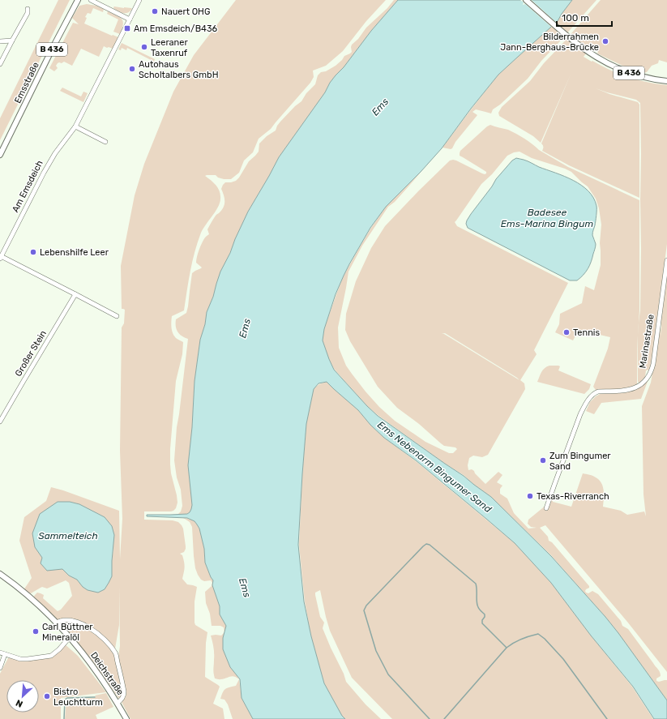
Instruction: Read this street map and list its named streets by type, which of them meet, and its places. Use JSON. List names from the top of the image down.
{
  "streets": {
    "main road": ["B 436", "Emsstraße", "Deichstraße"],
    "street": ["Am Emsdeich", "Marinastraße", "Großer Stein"]
  },
  "water": [
    "Ems",
    "Badesee Ems-Marina Bingum",
    "Ems Nebenarm Bingumer Sand",
    "Sammelteich"
  ],
  "places": {
    "other": [
      "Nauert OHG",
      "Bilderrahmen Jann-Berghaus-Brücke",
      "Leeraner Taxenruf",
      "Autohaus Scholtalbers GmbH",
      "Lebenshilfe Leer",
      "Tennis",
      "Zum Bingumer Sand",
      "Texas-Riverranch",
      "Carl Büttner Mineralöl",
      "Bistro Leuchtturm"
    ],
    "transit": ["Am Emsdeich/B436"]
  },
  "scale_bar": "100 m",
  "north": "bottom left"
}
